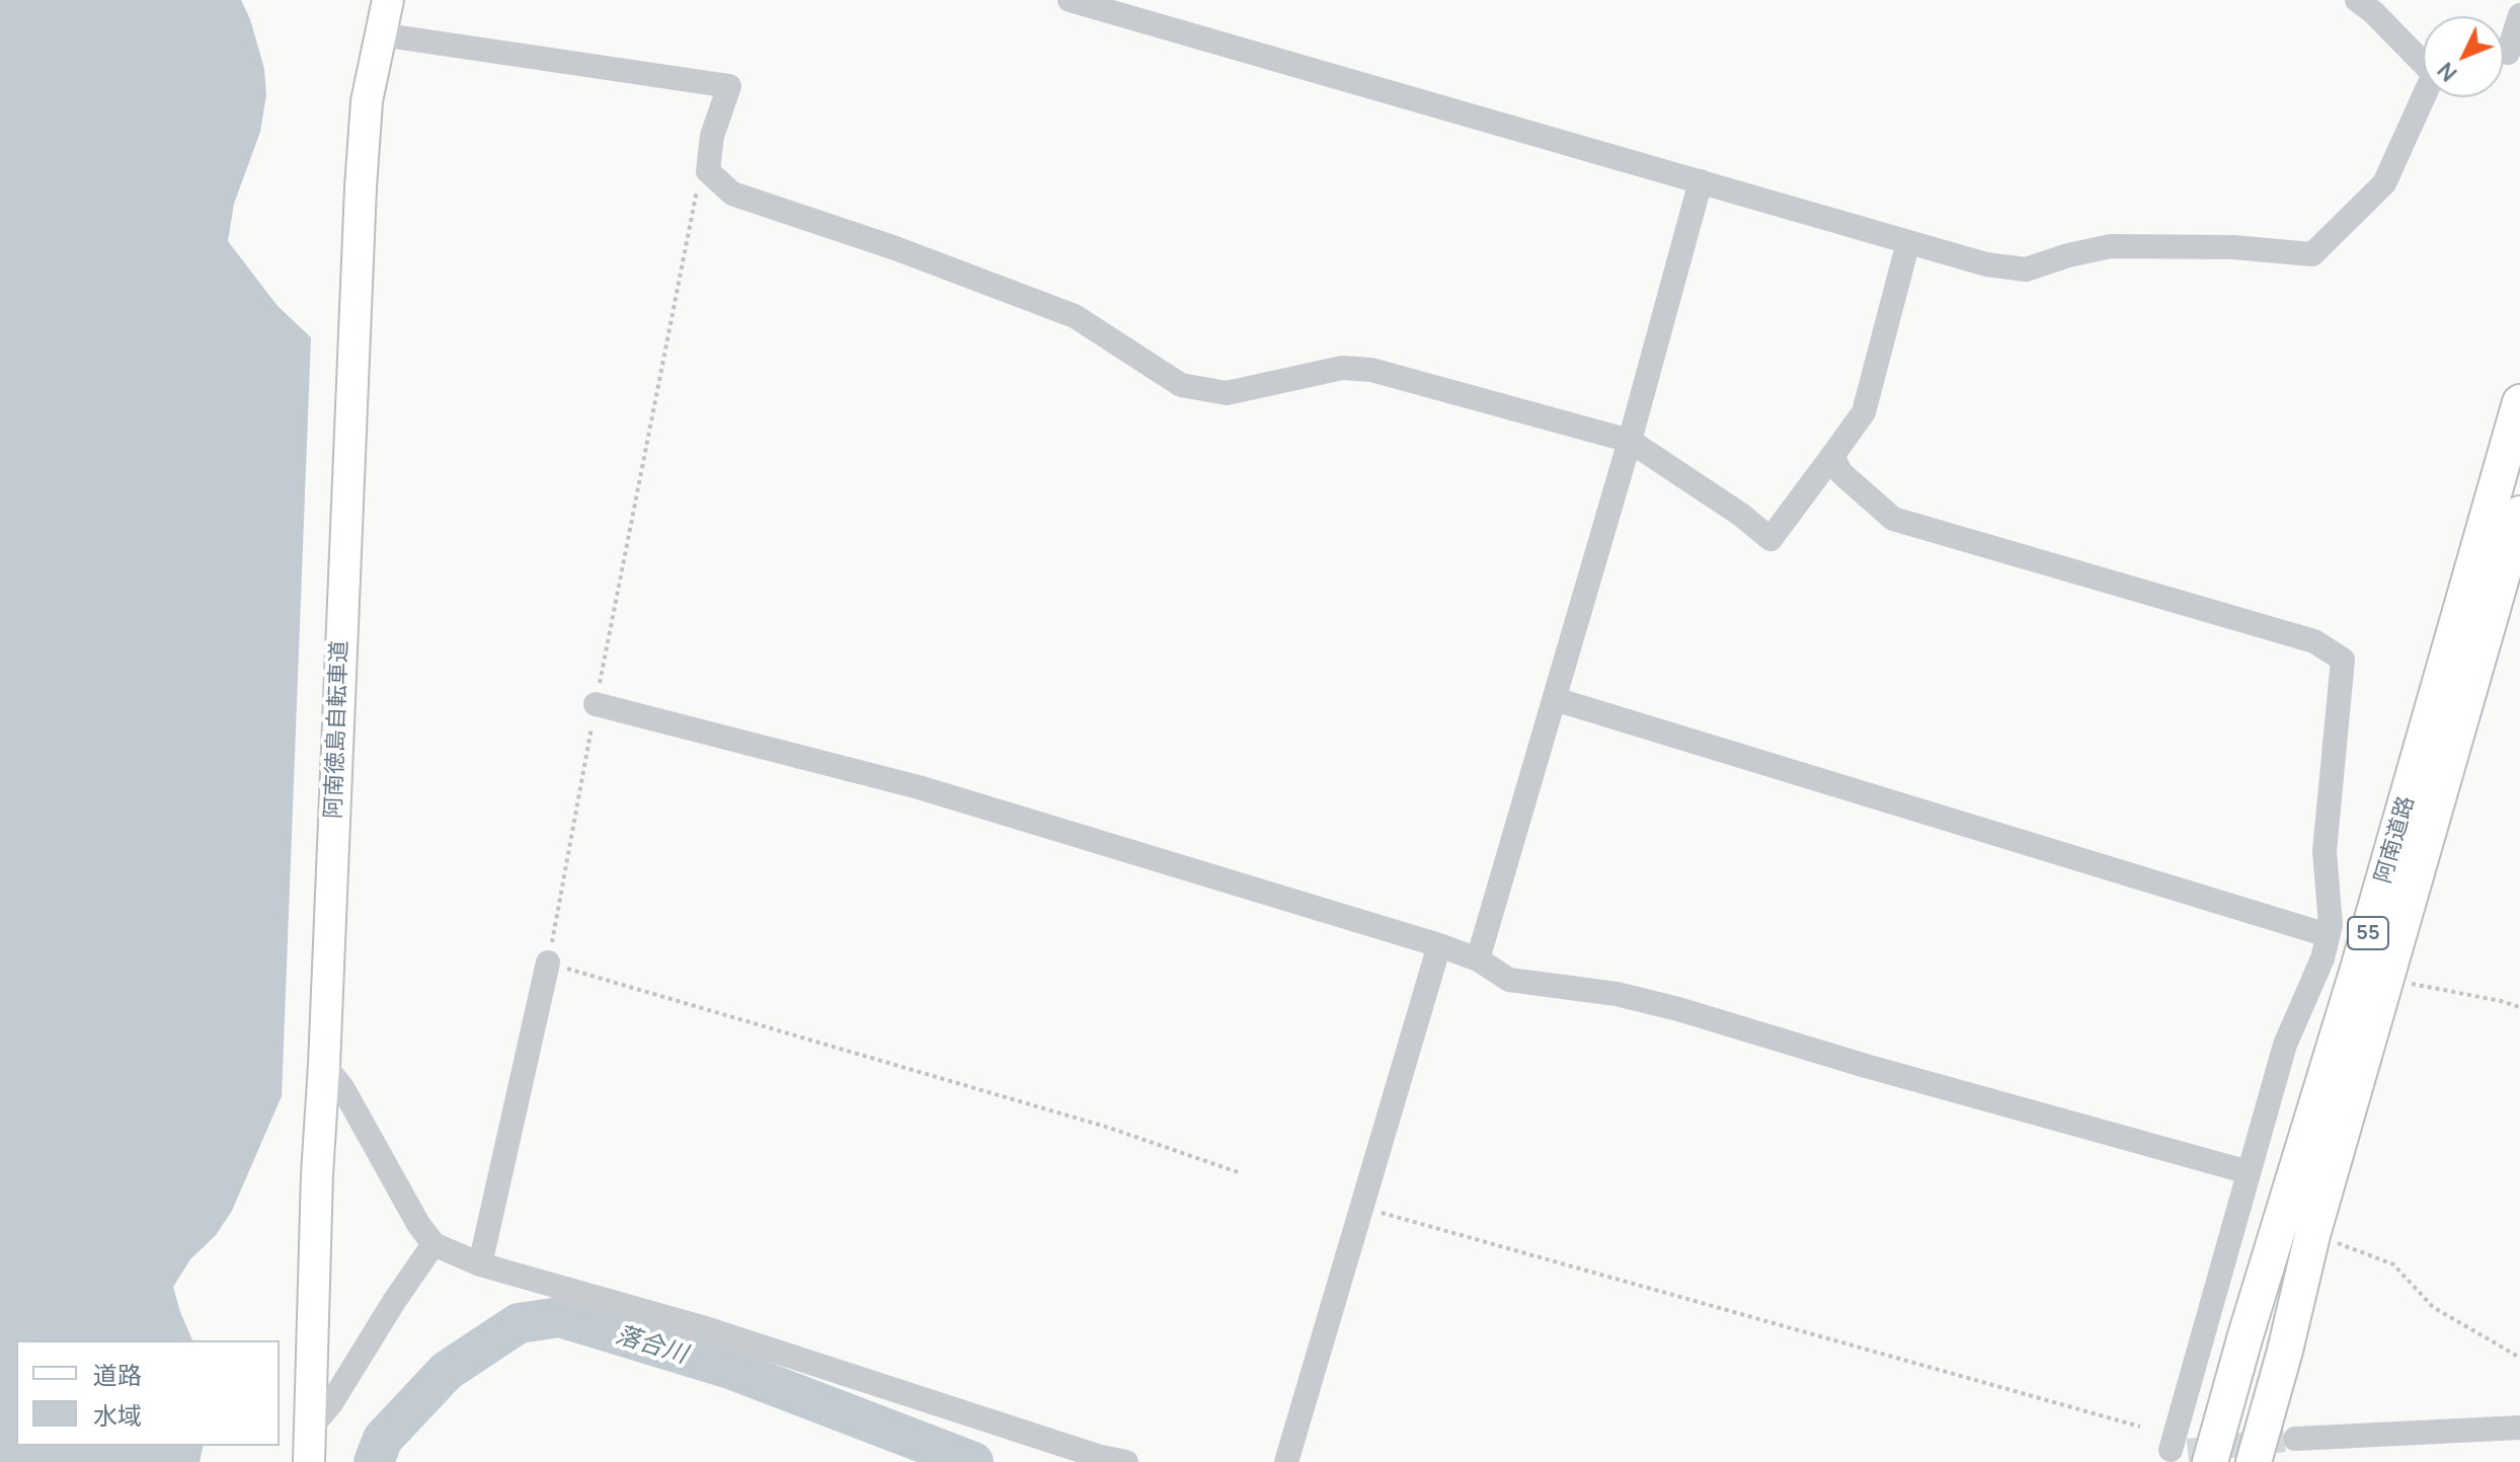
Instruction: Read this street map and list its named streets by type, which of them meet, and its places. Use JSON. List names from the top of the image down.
{
  "streets": {
    "highway": ["阿南道路", "55"],
    "main road": ["阿南徳島自転車道"]
  },
  "water": ["落合川"],
  "legend": ["道路", "水域"],
  "north": "bottom left"
}
